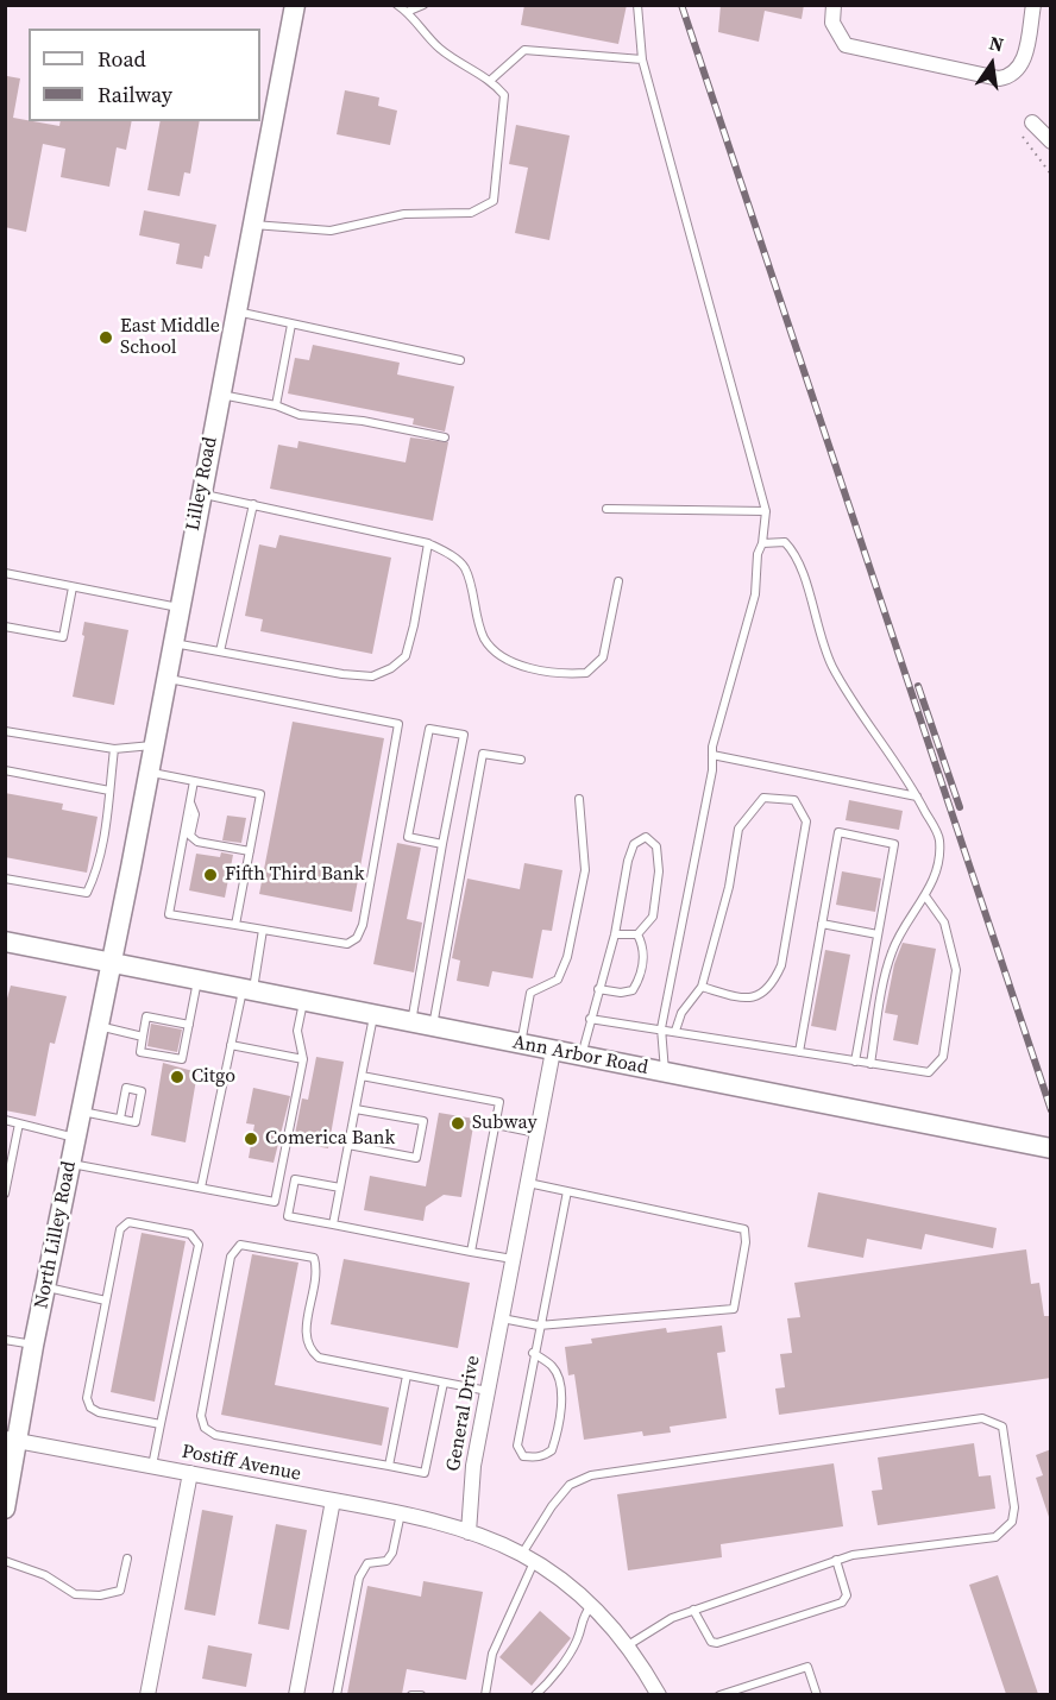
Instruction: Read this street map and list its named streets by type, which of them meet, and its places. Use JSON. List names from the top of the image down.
{
  "streets": {
    "street": [
      "Lilley Road",
      "Ann Arbor Road",
      "North Lilley Road",
      "General Drive",
      "Postiff Avenue"
    ]
  },
  "crossings": [
    ["Lilley Road", "Ann Arbor Road"],
    ["Lilley Road", "North Lilley Road"],
    ["Ann Arbor Road", "North Lilley Road"],
    ["Ann Arbor Road", "General Drive"],
    ["North Lilley Road", "Postiff Avenue"],
    ["General Drive", "Postiff Avenue"]
  ],
  "places": [
    "East Middle School",
    "Fifth Third Bank",
    "Citgo",
    "Subway",
    "Comerica Bank"
  ],
  "legend": ["Road", "Railway"],
  "north": "top"
}
